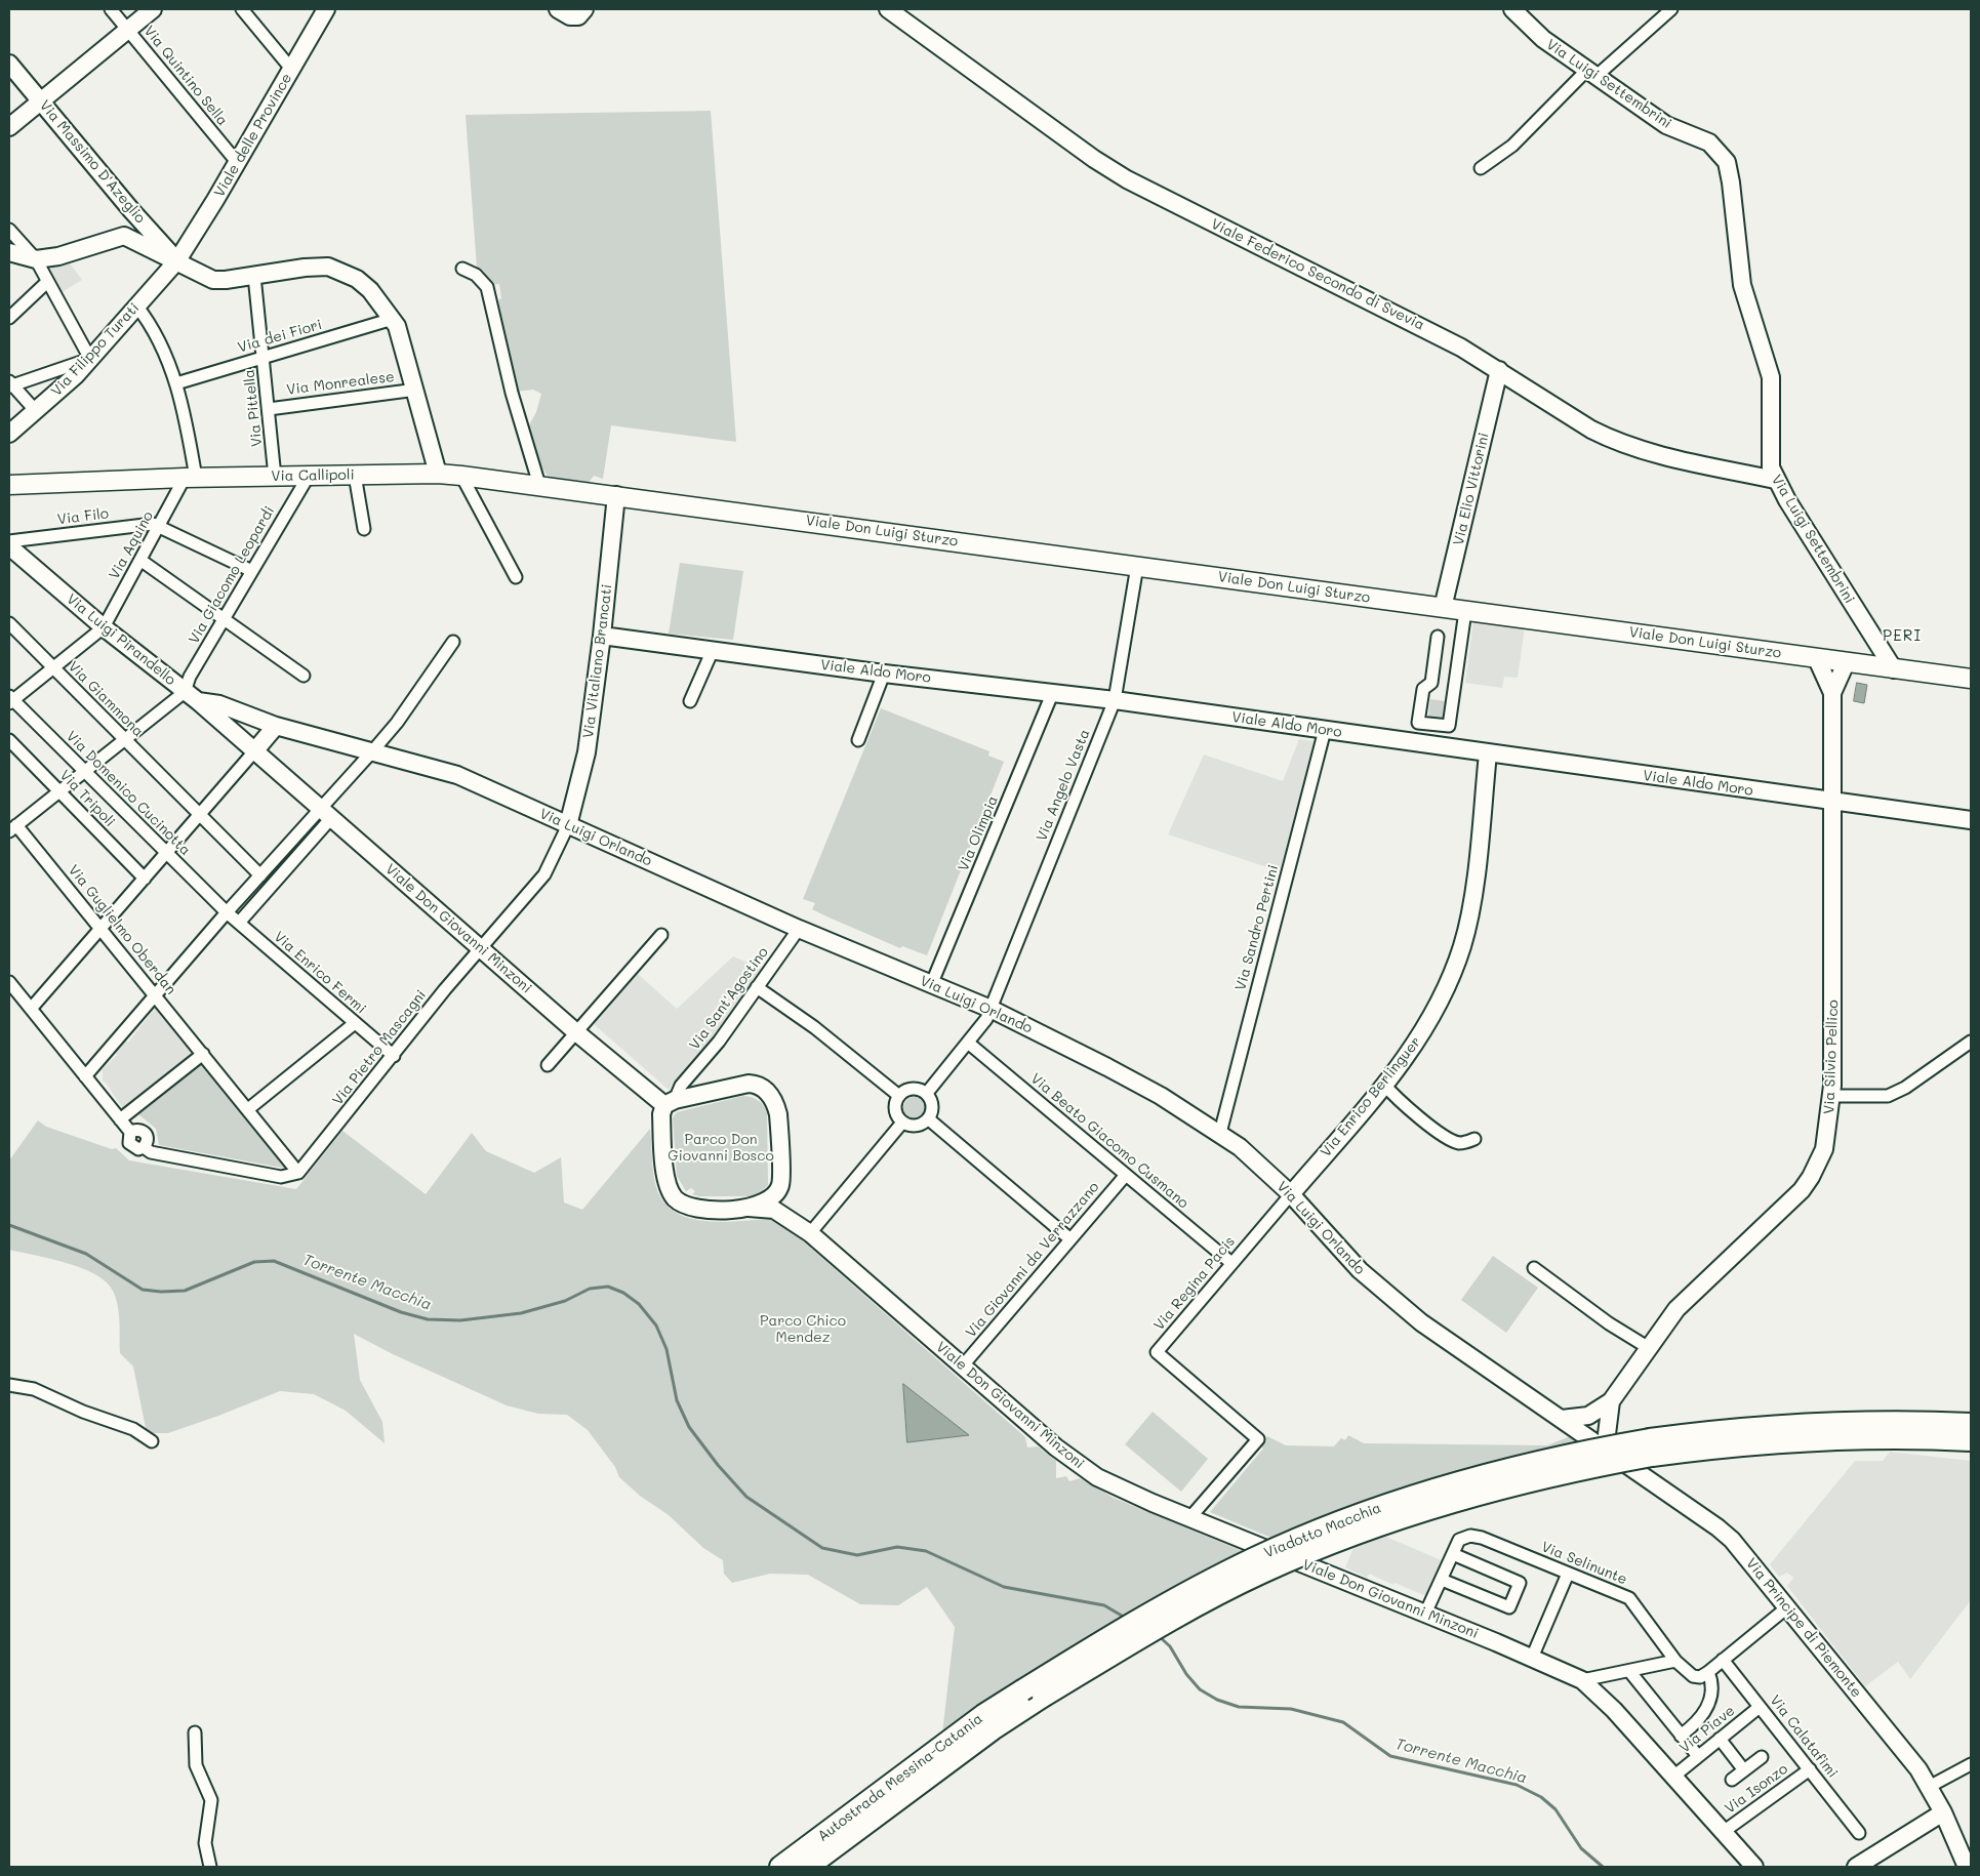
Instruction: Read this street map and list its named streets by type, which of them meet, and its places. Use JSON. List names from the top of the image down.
{
  "streets": {
    "highway": ["Viadotto Macchia", "Autostrada Messina-Catania"],
    "main road": ["Via Callipoli", "Viale Don Luigi Sturzo"],
    "street": [
      "Via Quintino Sella",
      "Via Luigi Settembrini",
      "Viale delle Province",
      "Via Massimo D'Azeglio",
      "Viale Federico Secondo di Svevia",
      "Via dei Fiori",
      "Via Filippo Turati",
      "Via Monrealese",
      "Via Pittella",
      "Via Elio Vittorini",
      "Via Filo",
      "Via Aquino",
      "Via Giacomo Leopardi",
      "Via Luigi Pirandello",
      "Via Vitaliano Brancati",
      "Viale Aldo Moro",
      "Via Giammona",
      "Via Angelo Vasta",
      "Via Domenico Cucinotta",
      "Via Tripoli",
      "Via Olimpia",
      "Via Luigi Orlando",
      "Via Sandro Pertini",
      "Viale Don Giovanni Minzoni",
      "Via Guglielmo Oberdan",
      "Via Enrico Fermi",
      "Via Sant'Agostino",
      "Via Pietro Mascagni",
      "Via Silvio Pellico",
      "Via Enrico Berlinguer",
      "Via Beato Giacomo Cusmano",
      "Via Giovanni da Verrazzano",
      "Via Regina Pacis",
      "Via Selinunte",
      "Via Principe di Piemonte",
      "Via Piave",
      "Via Calatafimi",
      "Via Isonzo"
    ]
  },
  "crossings": [
    ["Via Quintino Sella", "Viale delle Province"],
    ["Via Luigi Settembrini", "Viale Federico Secondo di Svevia"],
    ["Via Luigi Settembrini", "Viale Don Luigi Sturzo"],
    ["Viale delle Province", "Via Massimo D'Azeglio"],
    ["Viale delle Province", "Via Filippo Turati"],
    ["Via Massimo D'Azeglio", "Via Filippo Turati"],
    ["Viale Federico Secondo di Svevia", "Via Elio Vittorini"],
    ["Via dei Fiori", "Via Pittella"],
    ["Via Monrealese", "Via Pittella"],
    ["Via Pittella", "Via Callipoli"],
    ["Via Callipoli", "Viale Don Luigi Sturzo"],
    ["Via Callipoli", "Via Aquino"],
    ["Via Callipoli", "Via Giacomo Leopardi"],
    ["Via Callipoli", "Via Vitaliano Brancati"],
    ["Via Elio Vittorini", "Viale Don Luigi Sturzo"],
    ["Via Filo", "Via Aquino"],
    ["Viale Don Luigi Sturzo", "Via Vitaliano Brancati"],
    ["Viale Don Luigi Sturzo", "Via Angelo Vasta"],
    ["Via Aquino", "Via Luigi Pirandello"],
    ["Via Giacomo Leopardi", "Via Luigi Pirandello"],
    ["Via Giacomo Leopardi", "Via Luigi Orlando"],
    ["Via Luigi Pirandello", "Via Luigi Orlando"],
    ["Via Luigi Pirandello", "Viale Don Giovanni Minzoni"],
    ["Via Vitaliano Brancati", "Viale Aldo Moro"],
    ["Via Vitaliano Brancati", "Via Luigi Orlando"],
    ["Via Vitaliano Brancati", "Via Pietro Mascagni"],
    ["Viale Aldo Moro", "Via Angelo Vasta"],
    ["Viale Aldo Moro", "Via Olimpia"],
    ["Viale Aldo Moro", "Via Sandro Pertini"],
    ["Viale Aldo Moro", "Via Silvio Pellico"],
    ["Viale Aldo Moro", "Via Enrico Berlinguer"],
    ["Via Angelo Vasta", "Via Luigi Orlando"],
    ["Via Angelo Vasta", "Via Beato Giacomo Cusmano"],
    ["Via Domenico Cucinotta", "Via Enrico Fermi"],
    ["Via Olimpia", "Via Luigi Orlando"],
    ["Via Luigi Orlando", "Via Sandro Pertini"],
    ["Via Luigi Orlando", "Via Sant'Agostino"],
    ["Via Luigi Orlando", "Via Pietro Mascagni"],
    ["Via Luigi Orlando", "Via Enrico Berlinguer"],
    ["Via Luigi Orlando", "Via Regina Pacis"],
    ["Via Luigi Orlando", "Via Principe di Piemonte"],
    ["Viale Don Giovanni Minzoni", "Via Sant'Agostino"],
    ["Viale Don Giovanni Minzoni", "Via Pietro Mascagni"],
    ["Viale Don Giovanni Minzoni", "Via Giovanni da Verrazzano"],
    ["Viale Don Giovanni Minzoni", "Via Regina Pacis"],
    ["Viale Don Giovanni Minzoni", "Via Piave"],
    ["Viale Don Giovanni Minzoni", "Via Isonzo"],
    ["Via Guglielmo Oberdan", "Via Pietro Mascagni"],
    ["Via Enrico Fermi", "Via Pietro Mascagni"],
    ["Via Enrico Berlinguer", "Via Regina Pacis"],
    ["Via Beato Giacomo Cusmano", "Via Giovanni da Verrazzano"],
    ["Via Beato Giacomo Cusmano", "Via Regina Pacis"],
    ["Viadotto Macchia", "Autostrada Messina-Catania"],
    ["Via Piave", "Via Calatafimi"],
    ["Via Calatafimi", "Via Isonzo"]
  ],
  "districts": ["PERI"],
  "water": ["Torrente Macchia"],
  "parks": ["Parco Don Giovanni Bosco", "Parco Chico Mendez"]
}
